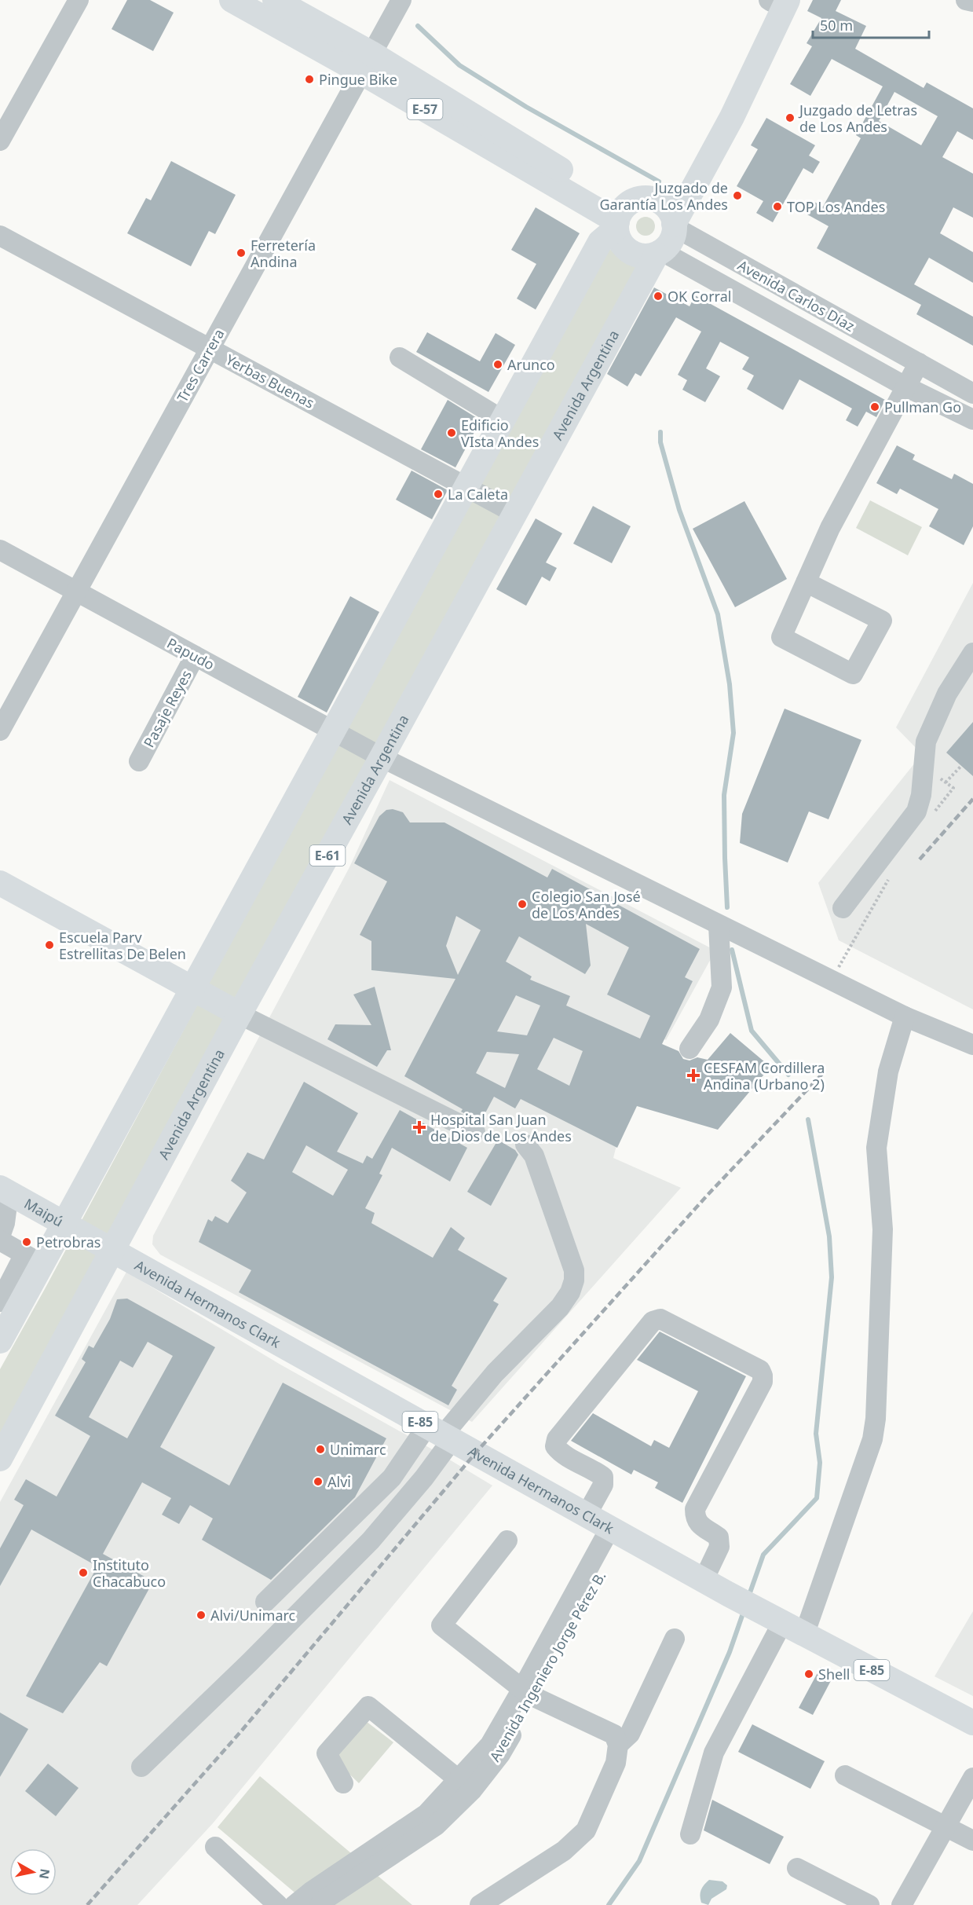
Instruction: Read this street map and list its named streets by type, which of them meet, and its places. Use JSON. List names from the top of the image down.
{
  "streets": {
    "main road": [
      "E-57",
      "Avenida Argentina",
      "E-61",
      "Maipú",
      "Avenida Hermanos Clark",
      "E-85"
    ],
    "street": [
      "Avenida Carlos Díaz",
      "Tres Carrera",
      "Yerbas Buenas",
      "Papudo",
      "Pasaje Reyes",
      "Avenida Ingeniero Jorge Pérez B."
    ]
  },
  "crossings": [
    ["E-57", "Avenida Carlos Díaz"],
    ["E-57", "Tres Carrera"],
    ["E-57", "Avenida Argentina"],
    ["E-57", "E-61"],
    ["Avenida Carlos Díaz", "Avenida Argentina"],
    ["Avenida Carlos Díaz", "E-61"],
    ["Tres Carrera", "Yerbas Buenas"],
    ["Tres Carrera", "Papudo"],
    ["Yerbas Buenas", "Avenida Argentina"],
    ["Avenida Argentina", "Papudo"],
    ["Avenida Argentina", "E-61"],
    ["Avenida Argentina", "Maipú"],
    ["Avenida Argentina", "Avenida Hermanos Clark"],
    ["Papudo", "Pasaje Reyes"],
    ["Maipú", "Avenida Hermanos Clark"],
    ["Avenida Hermanos Clark", "Avenida Ingeniero Jorge Pérez B."]
  ],
  "places": {
    "other": [
      "Pingue Bike",
      "Juzgado de Letras de Los Andes",
      "Juzgado de Garantía Los Andes",
      "TOP Los Andes",
      "Ferretería Andina",
      "OK Corral",
      "Arunco",
      "Pullman Go",
      "Edificio VIsta Andes",
      "La Caleta",
      "Colegio San José de Los Andes",
      "Escuela Parv Estrellitas De Belen",
      "Petrobras",
      "Unimarc",
      "Alvi",
      "Instituto Chacabuco",
      "Alvi/Unimarc",
      "Shell"
    ],
    "health": ["CESFAM Cordillera Andina (Urbano 2)", "Hospital San Juan de Dios de Los Andes"]
  },
  "scale_bar": "50 m",
  "north": "right"
}
